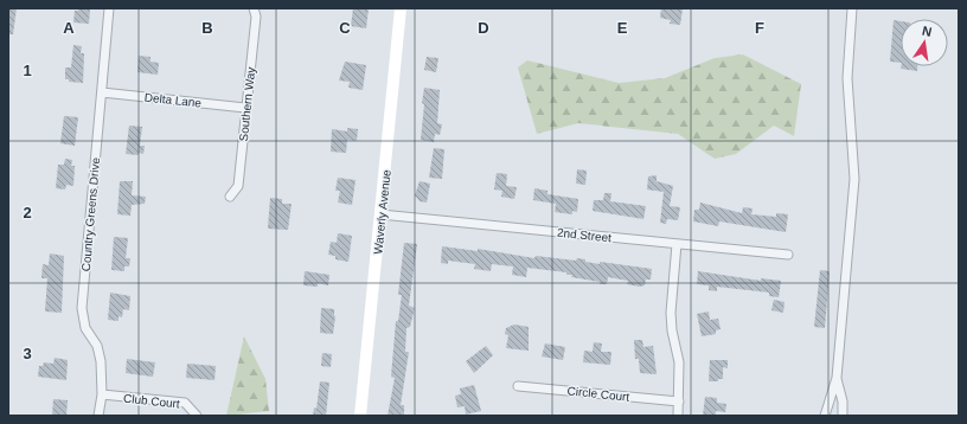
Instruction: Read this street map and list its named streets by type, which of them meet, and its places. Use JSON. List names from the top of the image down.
{
  "streets": {
    "street": [
      "Delta Lane",
      "Southern Way",
      "Waverly Avenue",
      "Country Greens Drive",
      "2nd Street",
      "Circle Court",
      "Club Court"
    ]
  },
  "crossings": [
    ["Delta Lane", "Southern Way"],
    ["Delta Lane", "Country Greens Drive"],
    ["Waverly Avenue", "2nd Street"],
    ["Country Greens Drive", "Club Court"]
  ],
  "north": "top",
  "grid": {
    "columns": [
      "A",
      "B",
      "C",
      "D",
      "E",
      "F"
    ],
    "rows": ["1", "2", "3"]
  }
}
